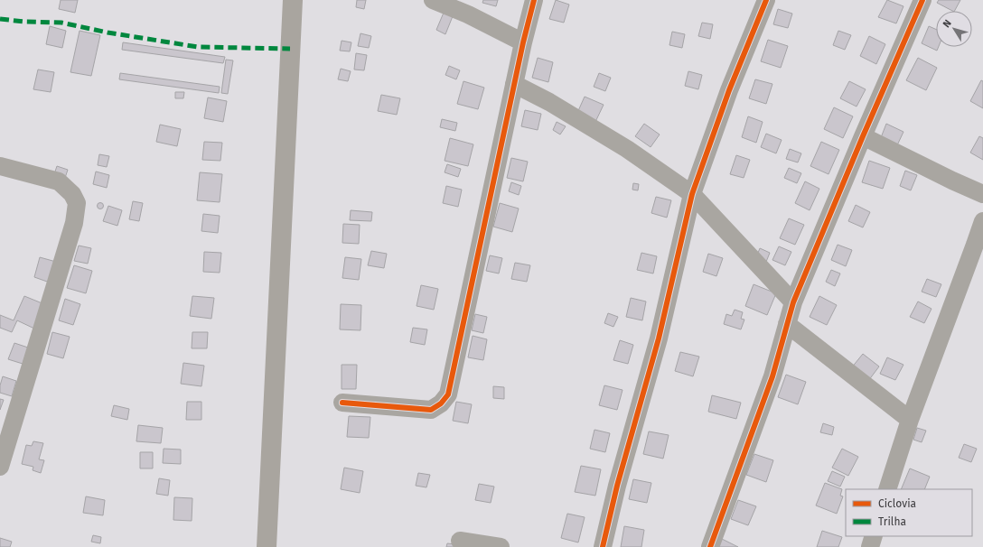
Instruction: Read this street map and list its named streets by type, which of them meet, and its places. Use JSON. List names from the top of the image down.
{
  "legend": ["Ciclovia", "Trilha"],
  "north": "top left"
}
